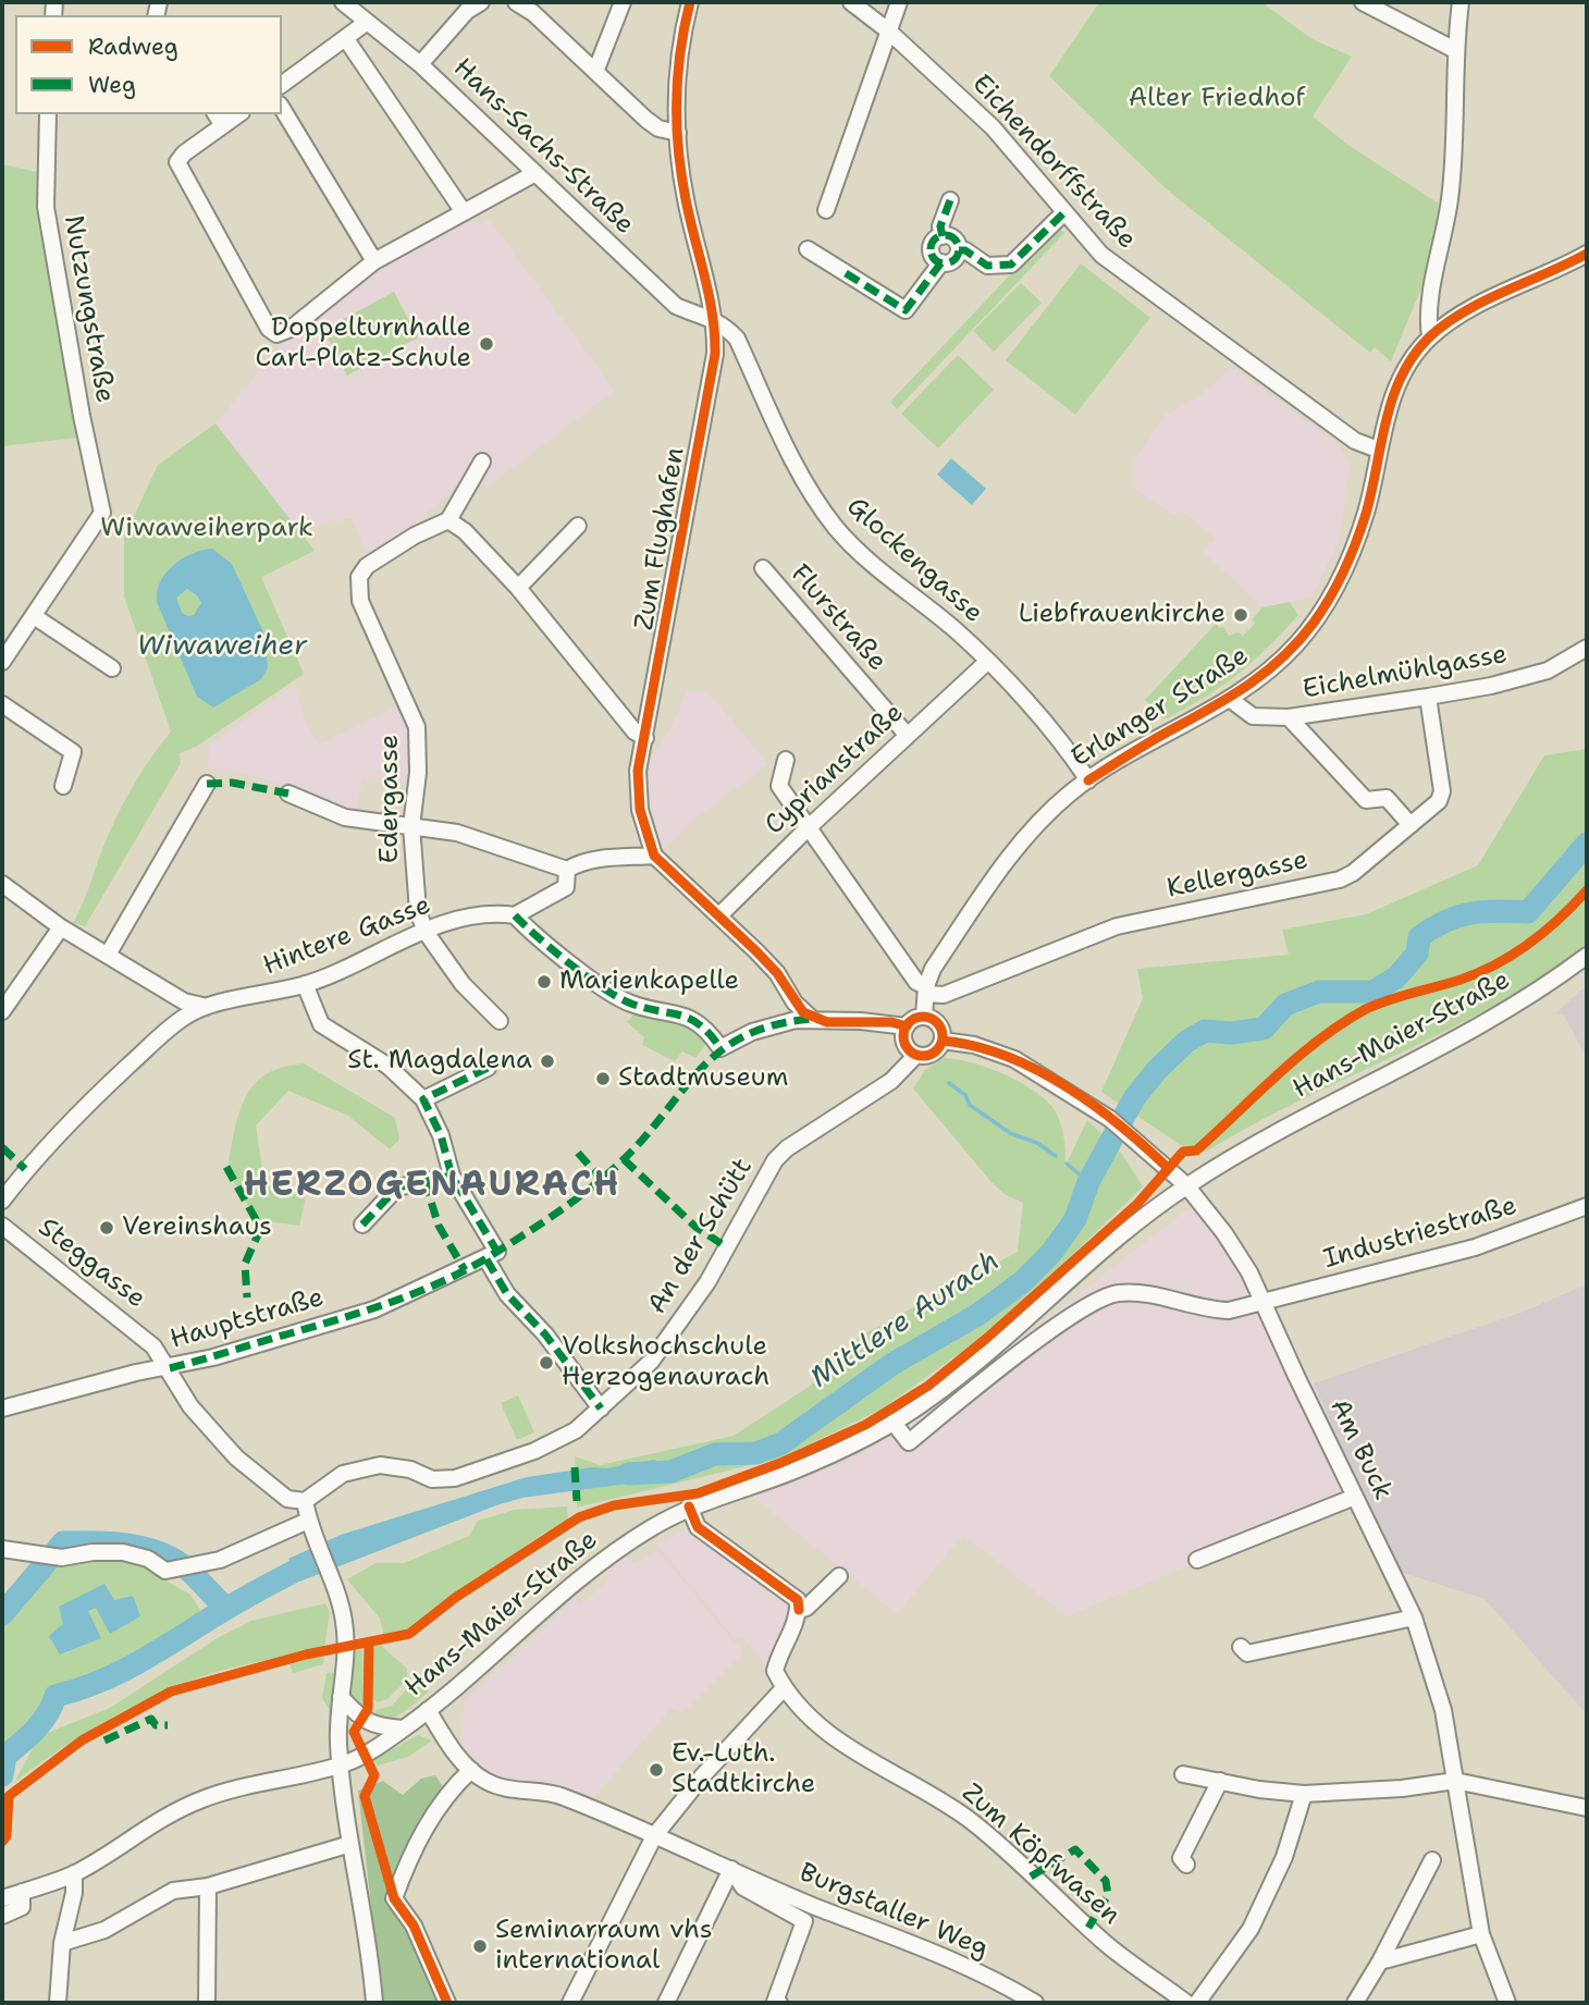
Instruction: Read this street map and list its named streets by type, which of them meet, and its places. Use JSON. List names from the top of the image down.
{
  "streets": {
    "street": [
      "Hans-Sachs-Straße",
      "Eichendorffstraße",
      "Nutzungstraße",
      "Zum Flughafen",
      "Glockengasse",
      "Flurstraße",
      "Eichelmühlgasse",
      "Erlanger Straße",
      "Cyprianstraße",
      "Edergasse",
      "Kellergasse",
      "Hintere Gasse",
      "Hans-Maier-Straße",
      "Industriestraße",
      "An der Schütt",
      "Steggasse",
      "Hauptstraße",
      "Am Buck",
      "Zum Köpfwasen",
      "Burgstaller Weg"
    ]
  },
  "crossings": [
    ["Hans-Sachs-Straße", "Zum Flughafen"],
    ["Hans-Sachs-Straße", "Glockengasse"],
    ["Eichendorffstraße", "Erlanger Straße"],
    ["Zum Flughafen", "Glockengasse"],
    ["Glockengasse", "Erlanger Straße"],
    ["Glockengasse", "Cyprianstraße"],
    ["Flurstraße", "Cyprianstraße"],
    ["Eichelmühlgasse", "Erlanger Straße"],
    ["Eichelmühlgasse", "Kellergasse"],
    ["Erlanger Straße", "Kellergasse"],
    ["Erlanger Straße", "An der Schütt"],
    ["Erlanger Straße", "Am Buck"],
    ["Edergasse", "Hintere Gasse"],
    ["Hans-Maier-Straße", "Industriestraße"],
    ["Hans-Maier-Straße", "Am Buck"],
    ["Hans-Maier-Straße", "Burgstaller Weg"],
    ["Industriestraße", "Am Buck"],
    ["An der Schütt", "Steggasse"],
    ["An der Schütt", "Am Buck"],
    ["Steggasse", "Hauptstraße"]
  ],
  "districts": ["HERZOGENAURACH"],
  "water": ["Wiwaweiher", "Mittlere Aurach"],
  "parks": ["Alter Friedhof", "Wiwaweiherpark"],
  "places": [
    "Doppelturnhalle Carl-Platz-Schule",
    "Liebfrauenkirche",
    "Marienkapelle",
    "St. Magdalena",
    "Stadtmuseum",
    "Vereinshaus",
    "Volkshochschule Herzogenaurach",
    "Ev.-Luth. Stadtkirche",
    "Seminarraum vhs international"
  ],
  "legend": ["Radweg", "Weg"]
}
